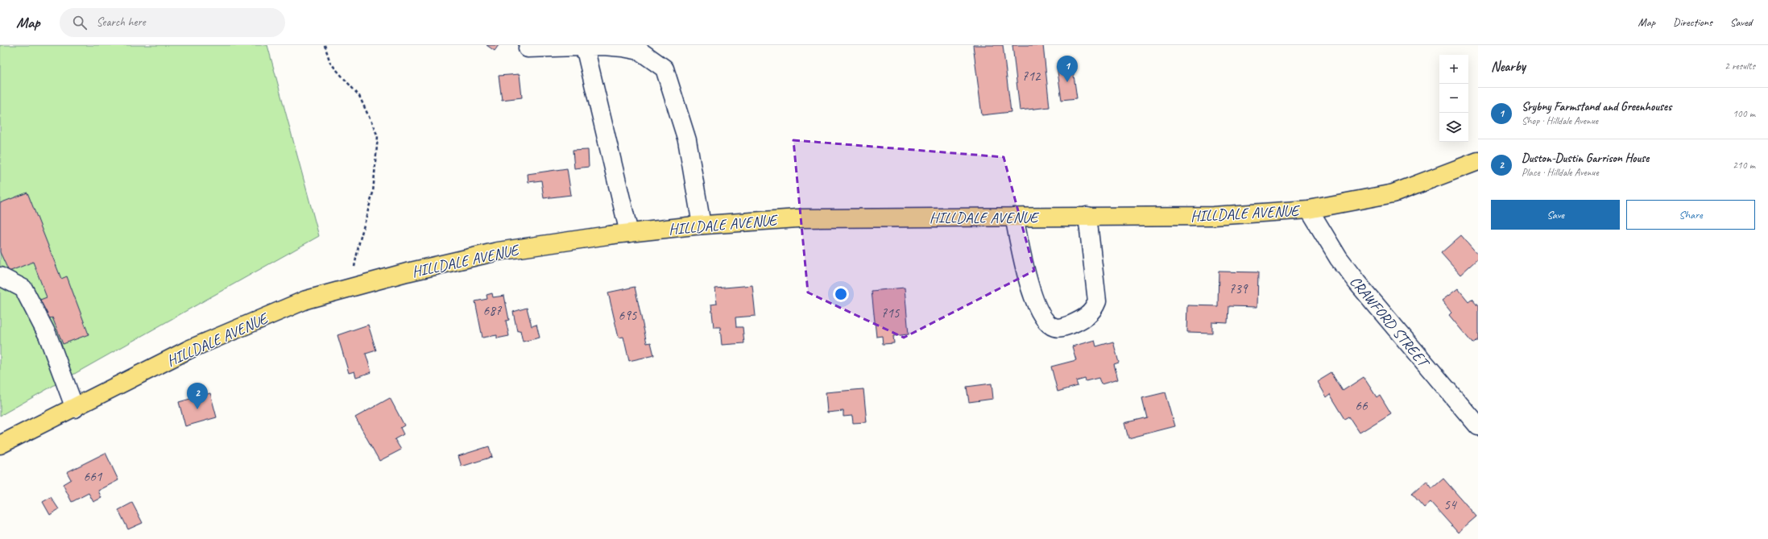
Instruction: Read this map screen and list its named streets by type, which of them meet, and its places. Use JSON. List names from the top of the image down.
{
  "streets": {
    "main road": ["HILLDALE AVENUE"],
    "street": ["CRAWFORD STREET"]
  },
  "crossings": [
    ["HILLDALE AVENUE", "CRAWFORD STREET"]
  ],
  "house_numbers": [
    "712",
    "739",
    "687",
    "715",
    "695",
    "66",
    "661",
    "54"
  ],
  "page": {
    "header": "Map",
    "search": "Search here",
    "nav": ["Map", "Directions", "Saved"],
    "heading": ["Nearby", "2 results"],
    "map_buttons": ["+", "−"],
    "pins": ["1", "2"],
    "list": [
      {
        "mark": "1",
        "name": "Srybny Farmstand and Greenhouses",
        "note": "Shop · Hilldale Avenue",
        "value": "100 m"
      },
      {
        "mark": "2",
        "name": "Duston-Dustin Garrison House",
        "note": "Place · Hilldale Avenue",
        "value": "210 m"
      }
    ],
    "buttons": ["Save", "Share"]
  }
}
